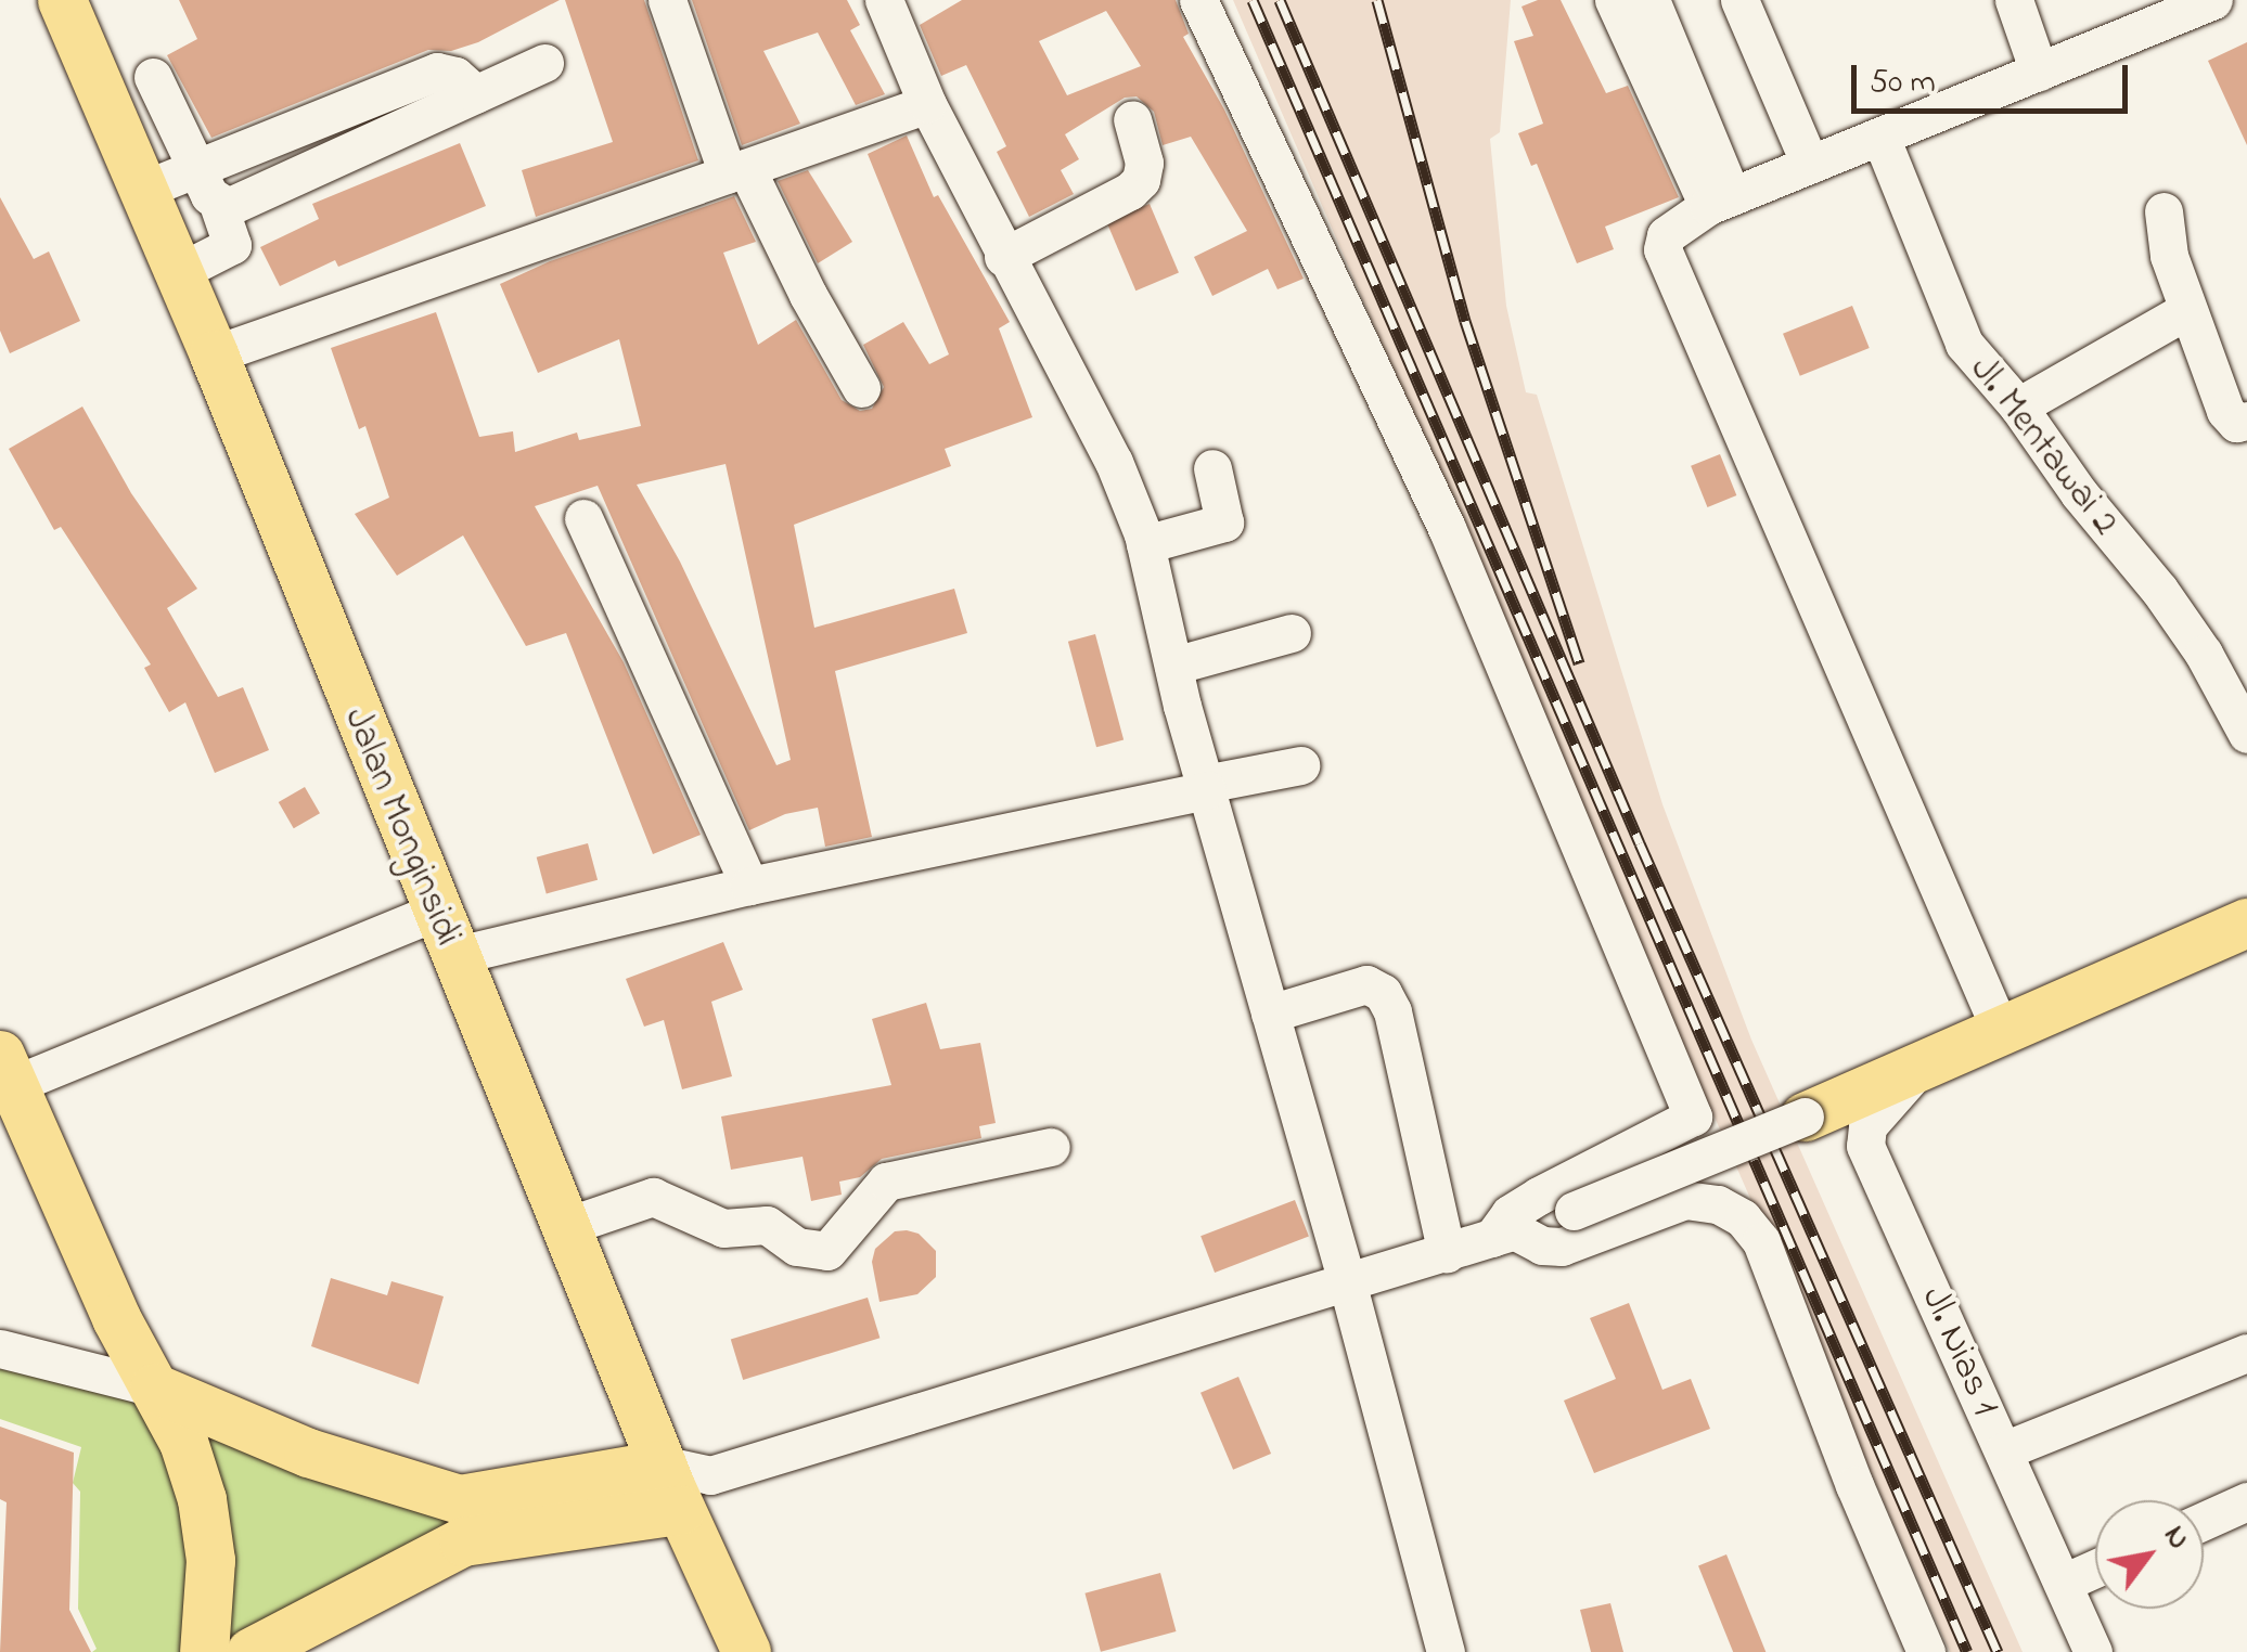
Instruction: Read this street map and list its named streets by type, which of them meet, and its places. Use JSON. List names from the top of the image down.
{
  "streets": {
    "main road": ["Jalan Monginsidi"],
    "street": ["Jl. Mentawai 2", "Jl. Nias 1"]
  },
  "scale_bar": "50 m",
  "north": "top right"
}
